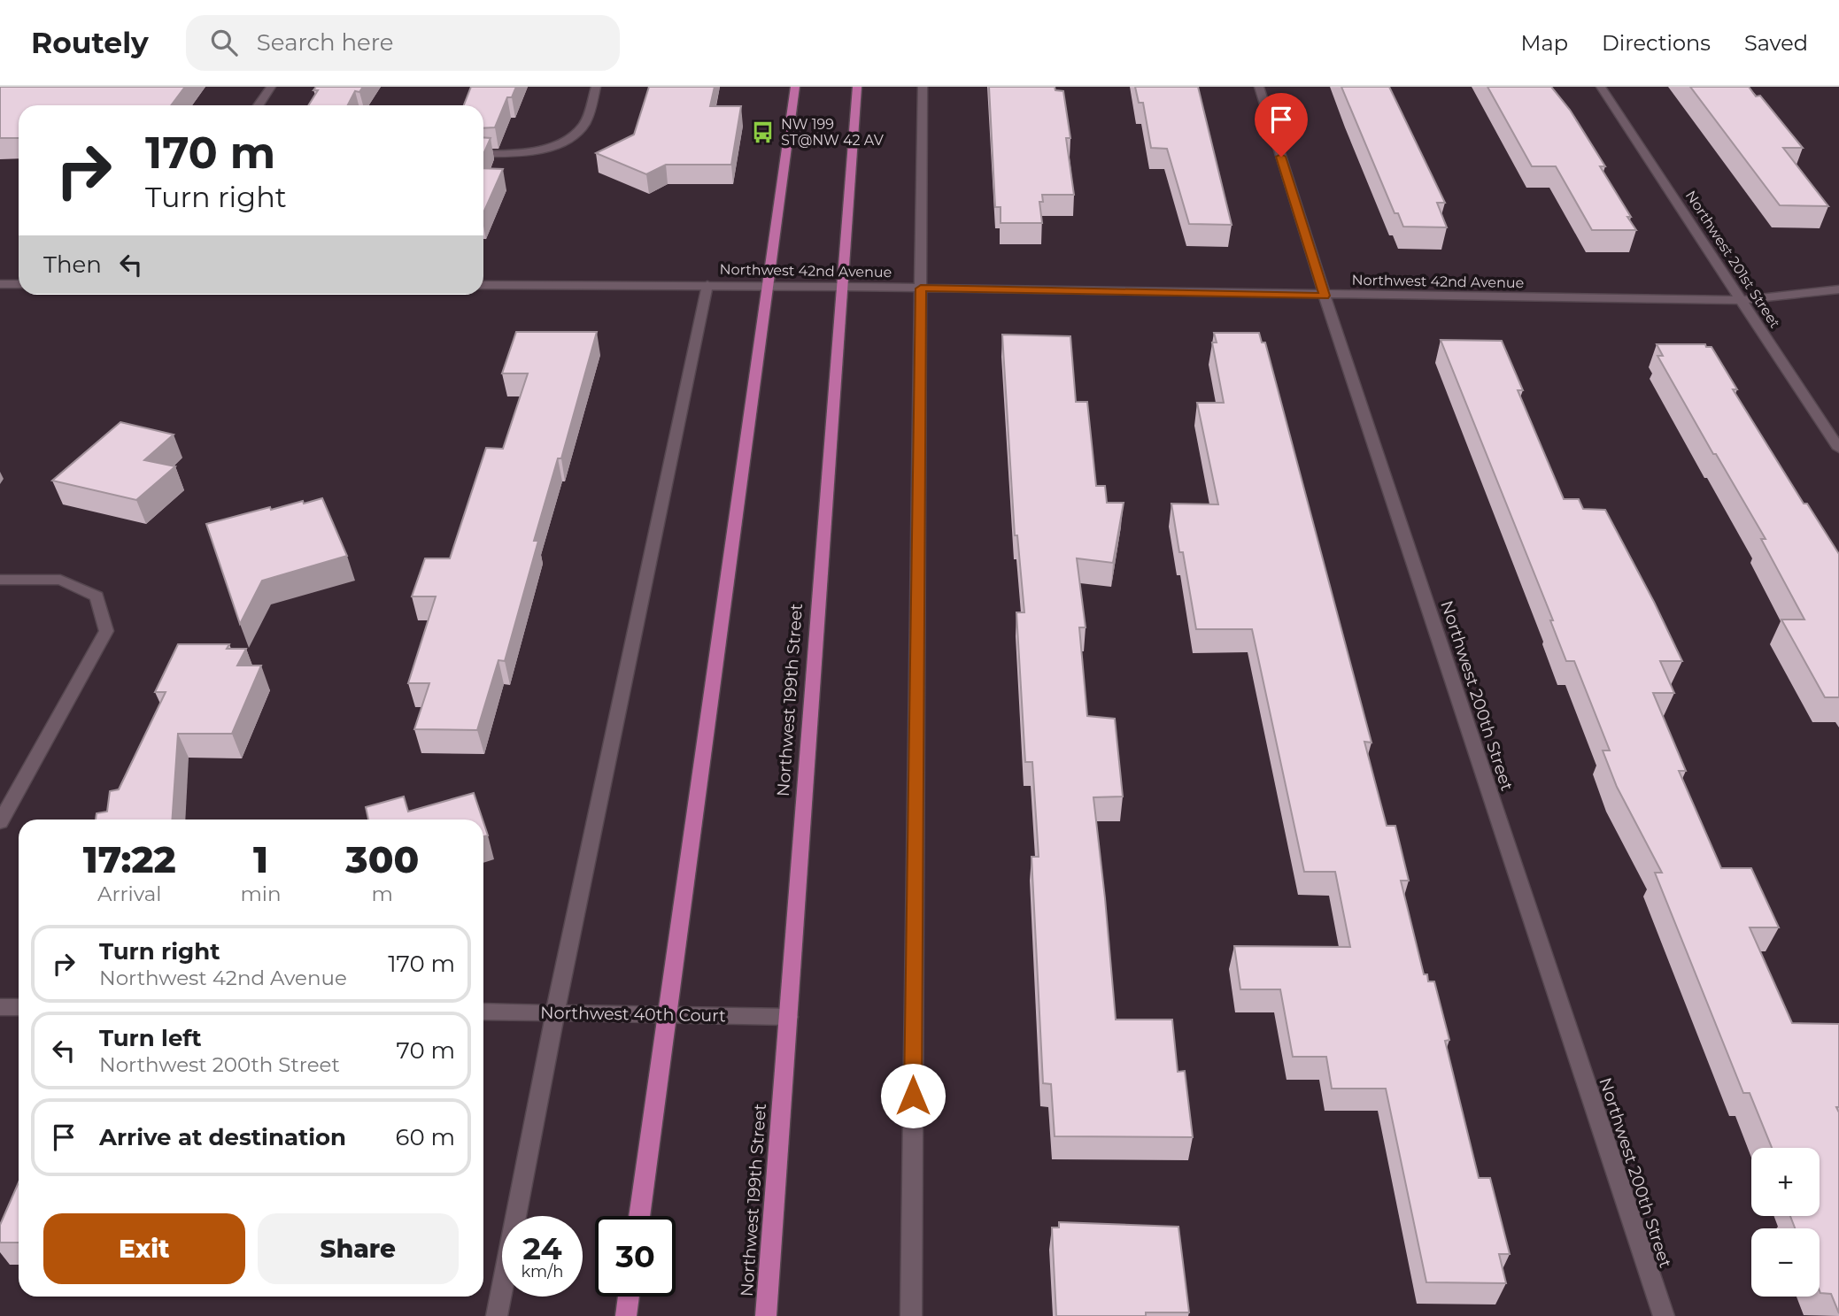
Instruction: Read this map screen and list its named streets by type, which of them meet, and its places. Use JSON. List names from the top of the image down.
{
  "streets": {
    "main road": ["Northwest 199th Street"],
    "street": [
      "Northwest 201st Street",
      "Northwest 42nd Avenue",
      "Northwest 200th Street",
      "Northwest 40th Court"
    ]
  },
  "crossings": [
    ["Northwest 201st Street", "Northwest 42nd Avenue"],
    ["Northwest 42nd Avenue", "Northwest 200th Street"],
    ["Northwest 42nd Avenue", "Northwest 199th Street"],
    ["Northwest 199th Street", "Northwest 40th Court"]
  ],
  "places": {
    "bus stop": ["NW 199 ST@NW 42 AV"]
  },
  "page": {
    "header": "Routely",
    "search": "Search here",
    "nav": ["Map", "Directions", "Saved"],
    "turn": ["170 m", "Turn right"],
    "then": "Then",
    "eta": [
      "17:22",
      "Arrival",
      "1",
      "min",
      "300",
      "m"
    ],
    "list": [
      {
        "name": "Turn right",
        "note": "Northwest 42nd Avenue",
        "value": "170 m"
      },
      {
        "name": "Turn left",
        "note": "Northwest 200th Street",
        "value": "70 m"
      },
      {
        "name": "Arrive at destination",
        "value": "60 m"
      }
    ],
    "map_buttons": ["+", "−"],
    "buttons": ["Exit", "Share"],
    "speed": "24 km/h",
    "limit": "30"
  }
}
